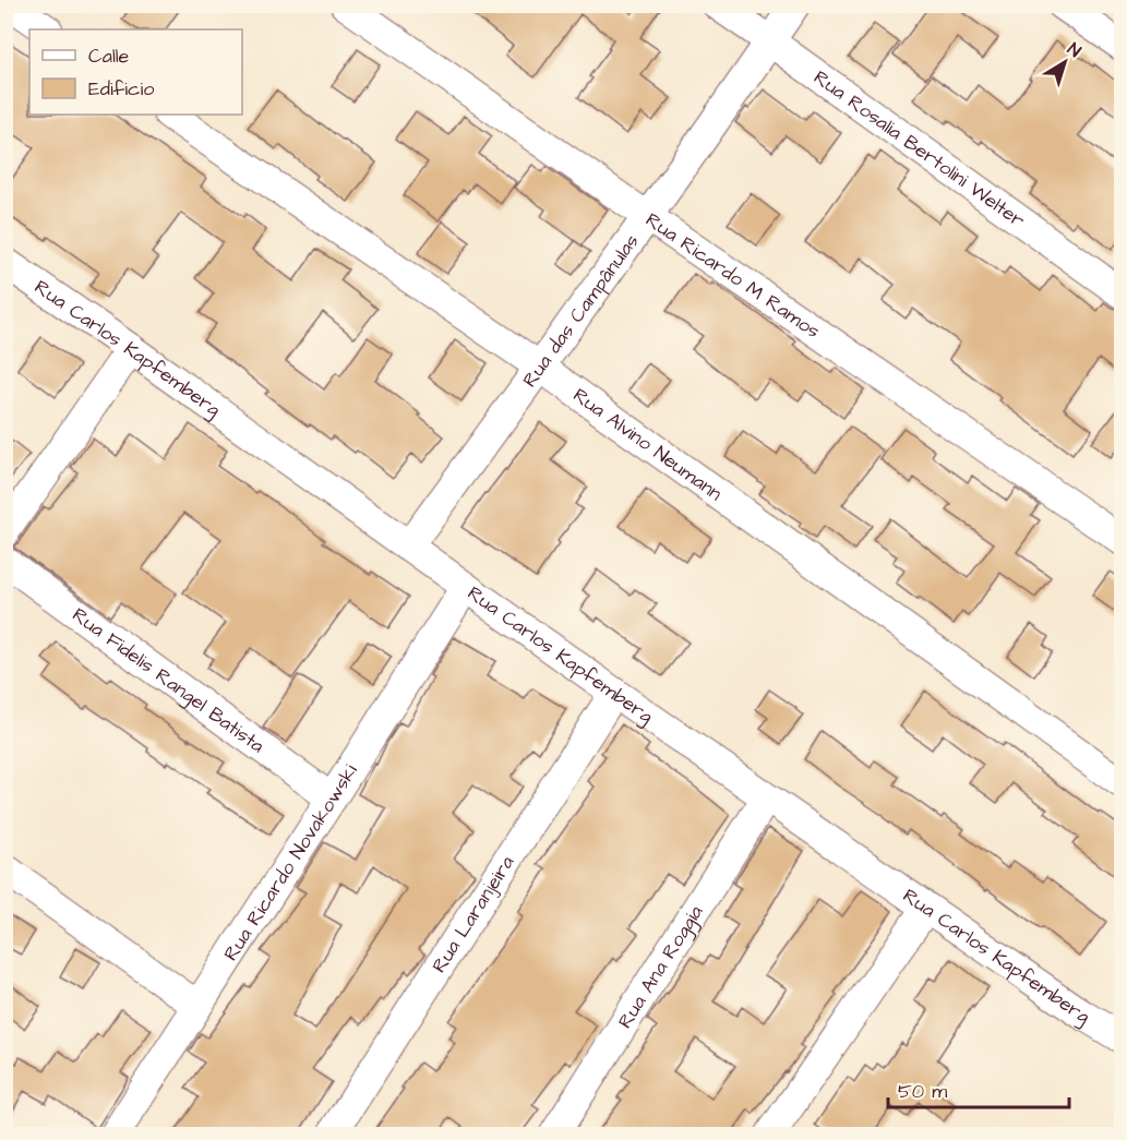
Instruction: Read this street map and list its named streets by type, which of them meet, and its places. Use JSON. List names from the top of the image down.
{
  "streets": {
    "street": [
      "Rua Rosalia Bertolini Welter",
      "Rua Ricardo M Ramos",
      "Rua das Campânulas",
      "Rua Carlos Kapfemberg",
      "Rua Alvino Neumann",
      "Rua Fidelis Rangel Batista",
      "Rua Ricardo Novakowski",
      "Rua Laranjeira",
      "Rua Ana Roggia"
    ]
  },
  "crossings": [
    ["Rua Rosalia Bertolini Welter", "Rua das Campânulas"],
    ["Rua Ricardo M Ramos", "Rua das Campânulas"],
    ["Rua das Campânulas", "Rua Carlos Kapfemberg"],
    ["Rua das Campânulas", "Rua Alvino Neumann"],
    ["Rua Carlos Kapfemberg", "Rua Ricardo Novakowski"],
    ["Rua Carlos Kapfemberg", "Rua Laranjeira"],
    ["Rua Carlos Kapfemberg", "Rua Ana Roggia"],
    ["Rua Fidelis Rangel Batista", "Rua Ricardo Novakowski"]
  ],
  "legend": ["Calle", "Edificio"],
  "scale_bar": "50 m",
  "north": "top right"
}
